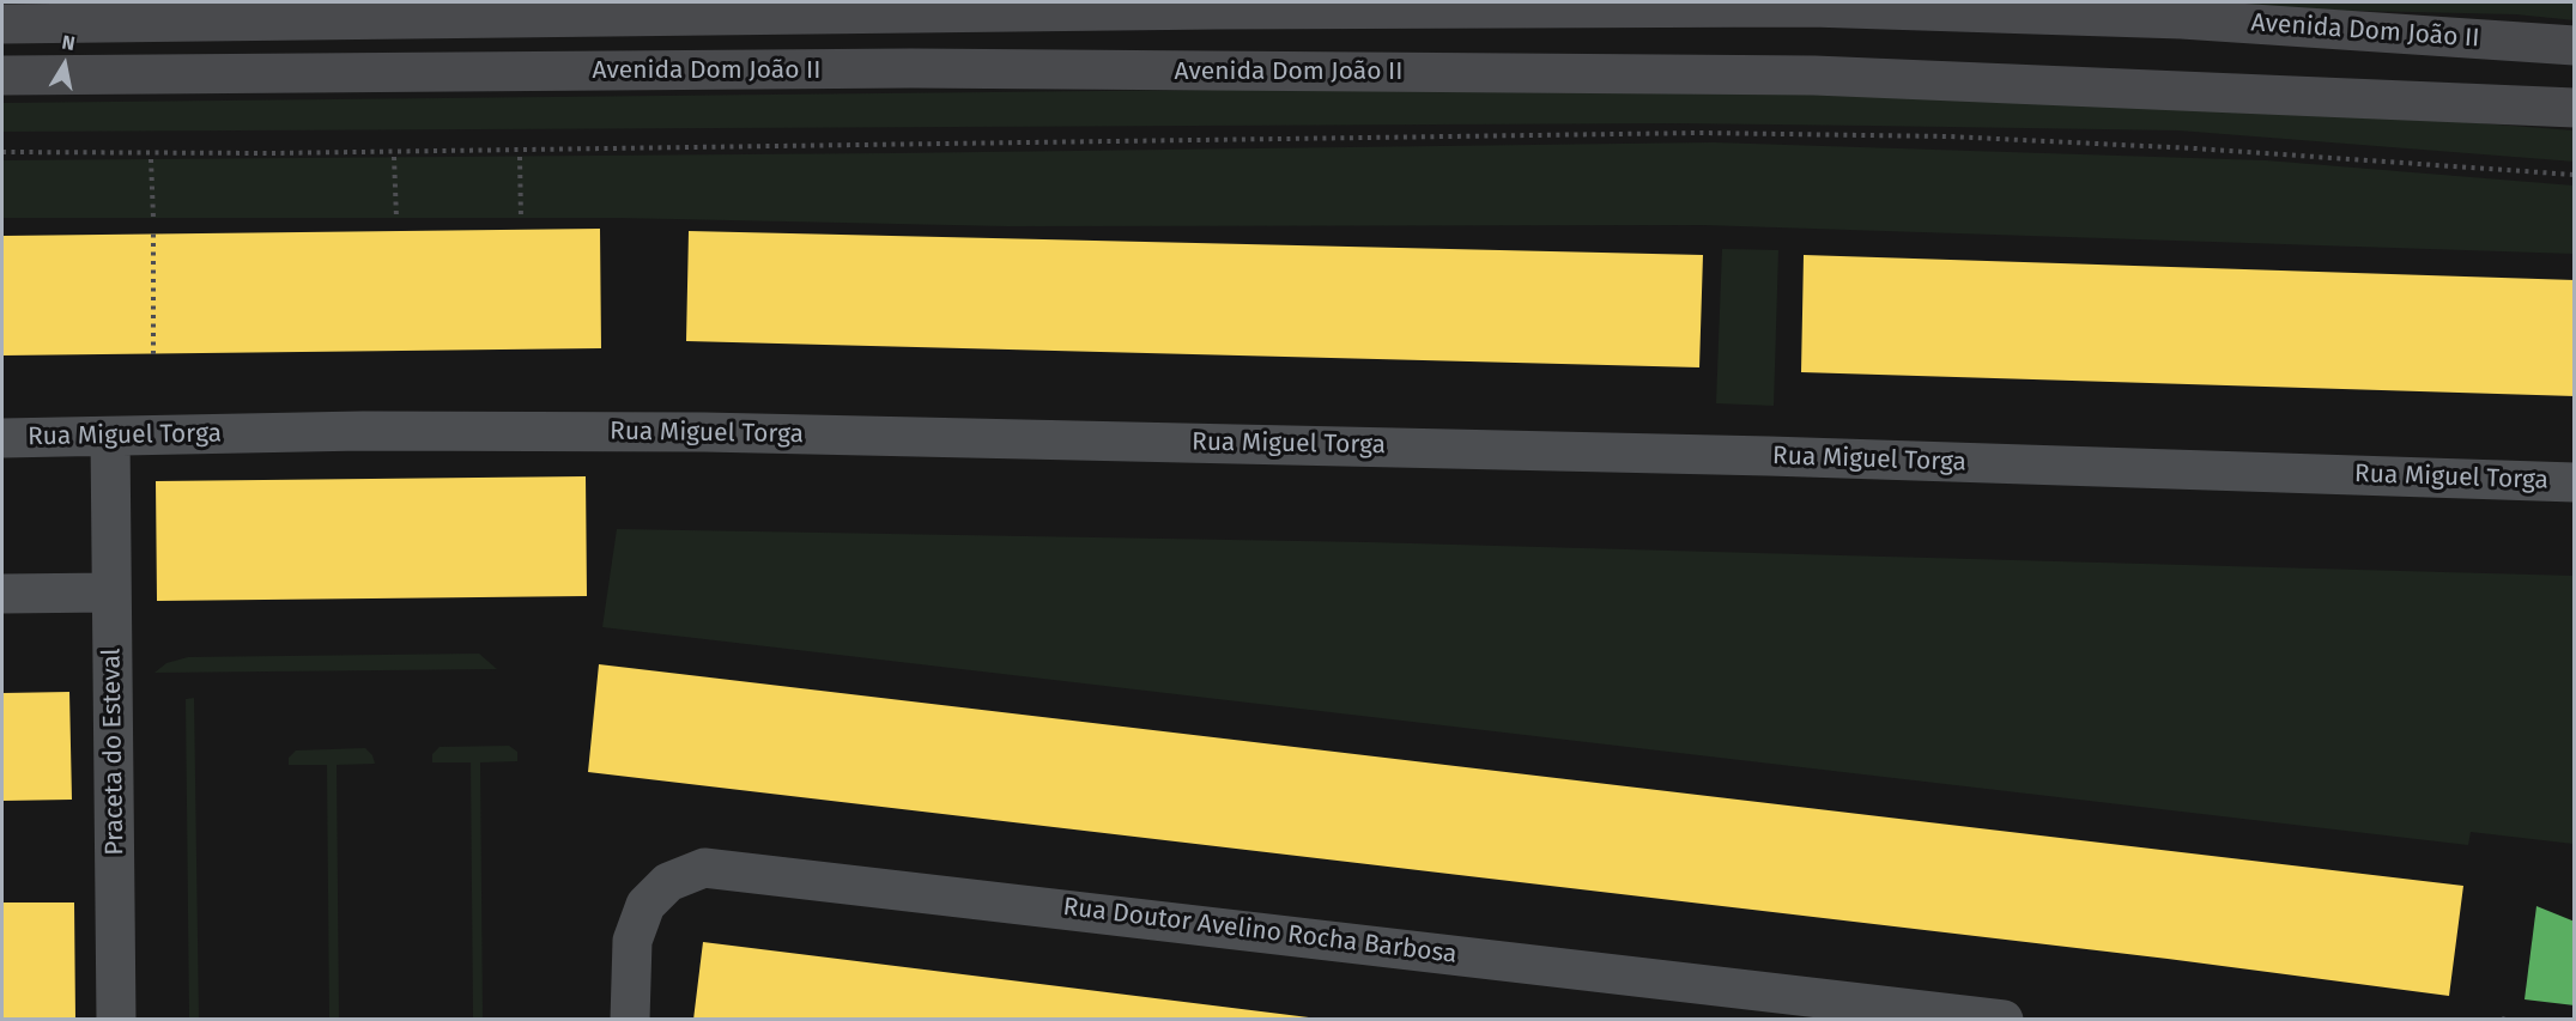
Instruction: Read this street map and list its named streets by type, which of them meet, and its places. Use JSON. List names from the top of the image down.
{
  "streets": {
    "main road": ["Avenida Dom João II"],
    "street": ["Rua Miguel Torga", "Praceta do Esteval", "Rua Doutor Avelino Rocha Barbosa"]
  },
  "crossings": [
    ["Rua Miguel Torga", "Praceta do Esteval"]
  ],
  "north": "top"
}
